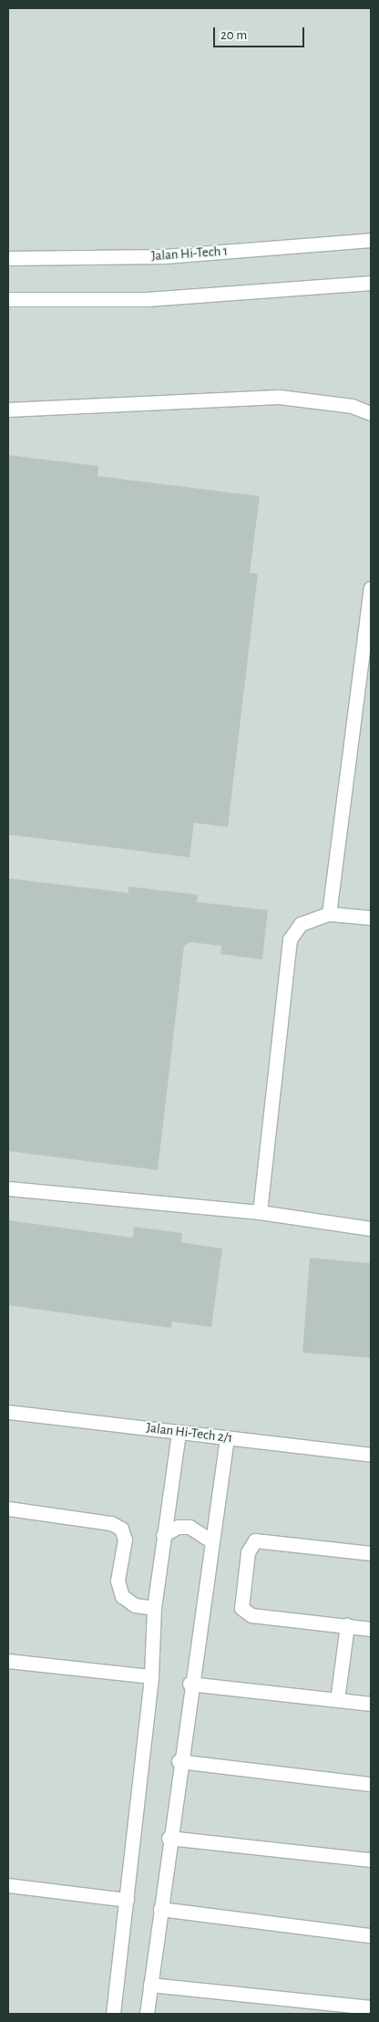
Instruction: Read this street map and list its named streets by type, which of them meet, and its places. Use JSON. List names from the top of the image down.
{
  "streets": {
    "street": ["Jalan Hi-Tech 1", "Jalan Hi-Tech 2/1"]
  },
  "scale_bar": "20 m"
}
